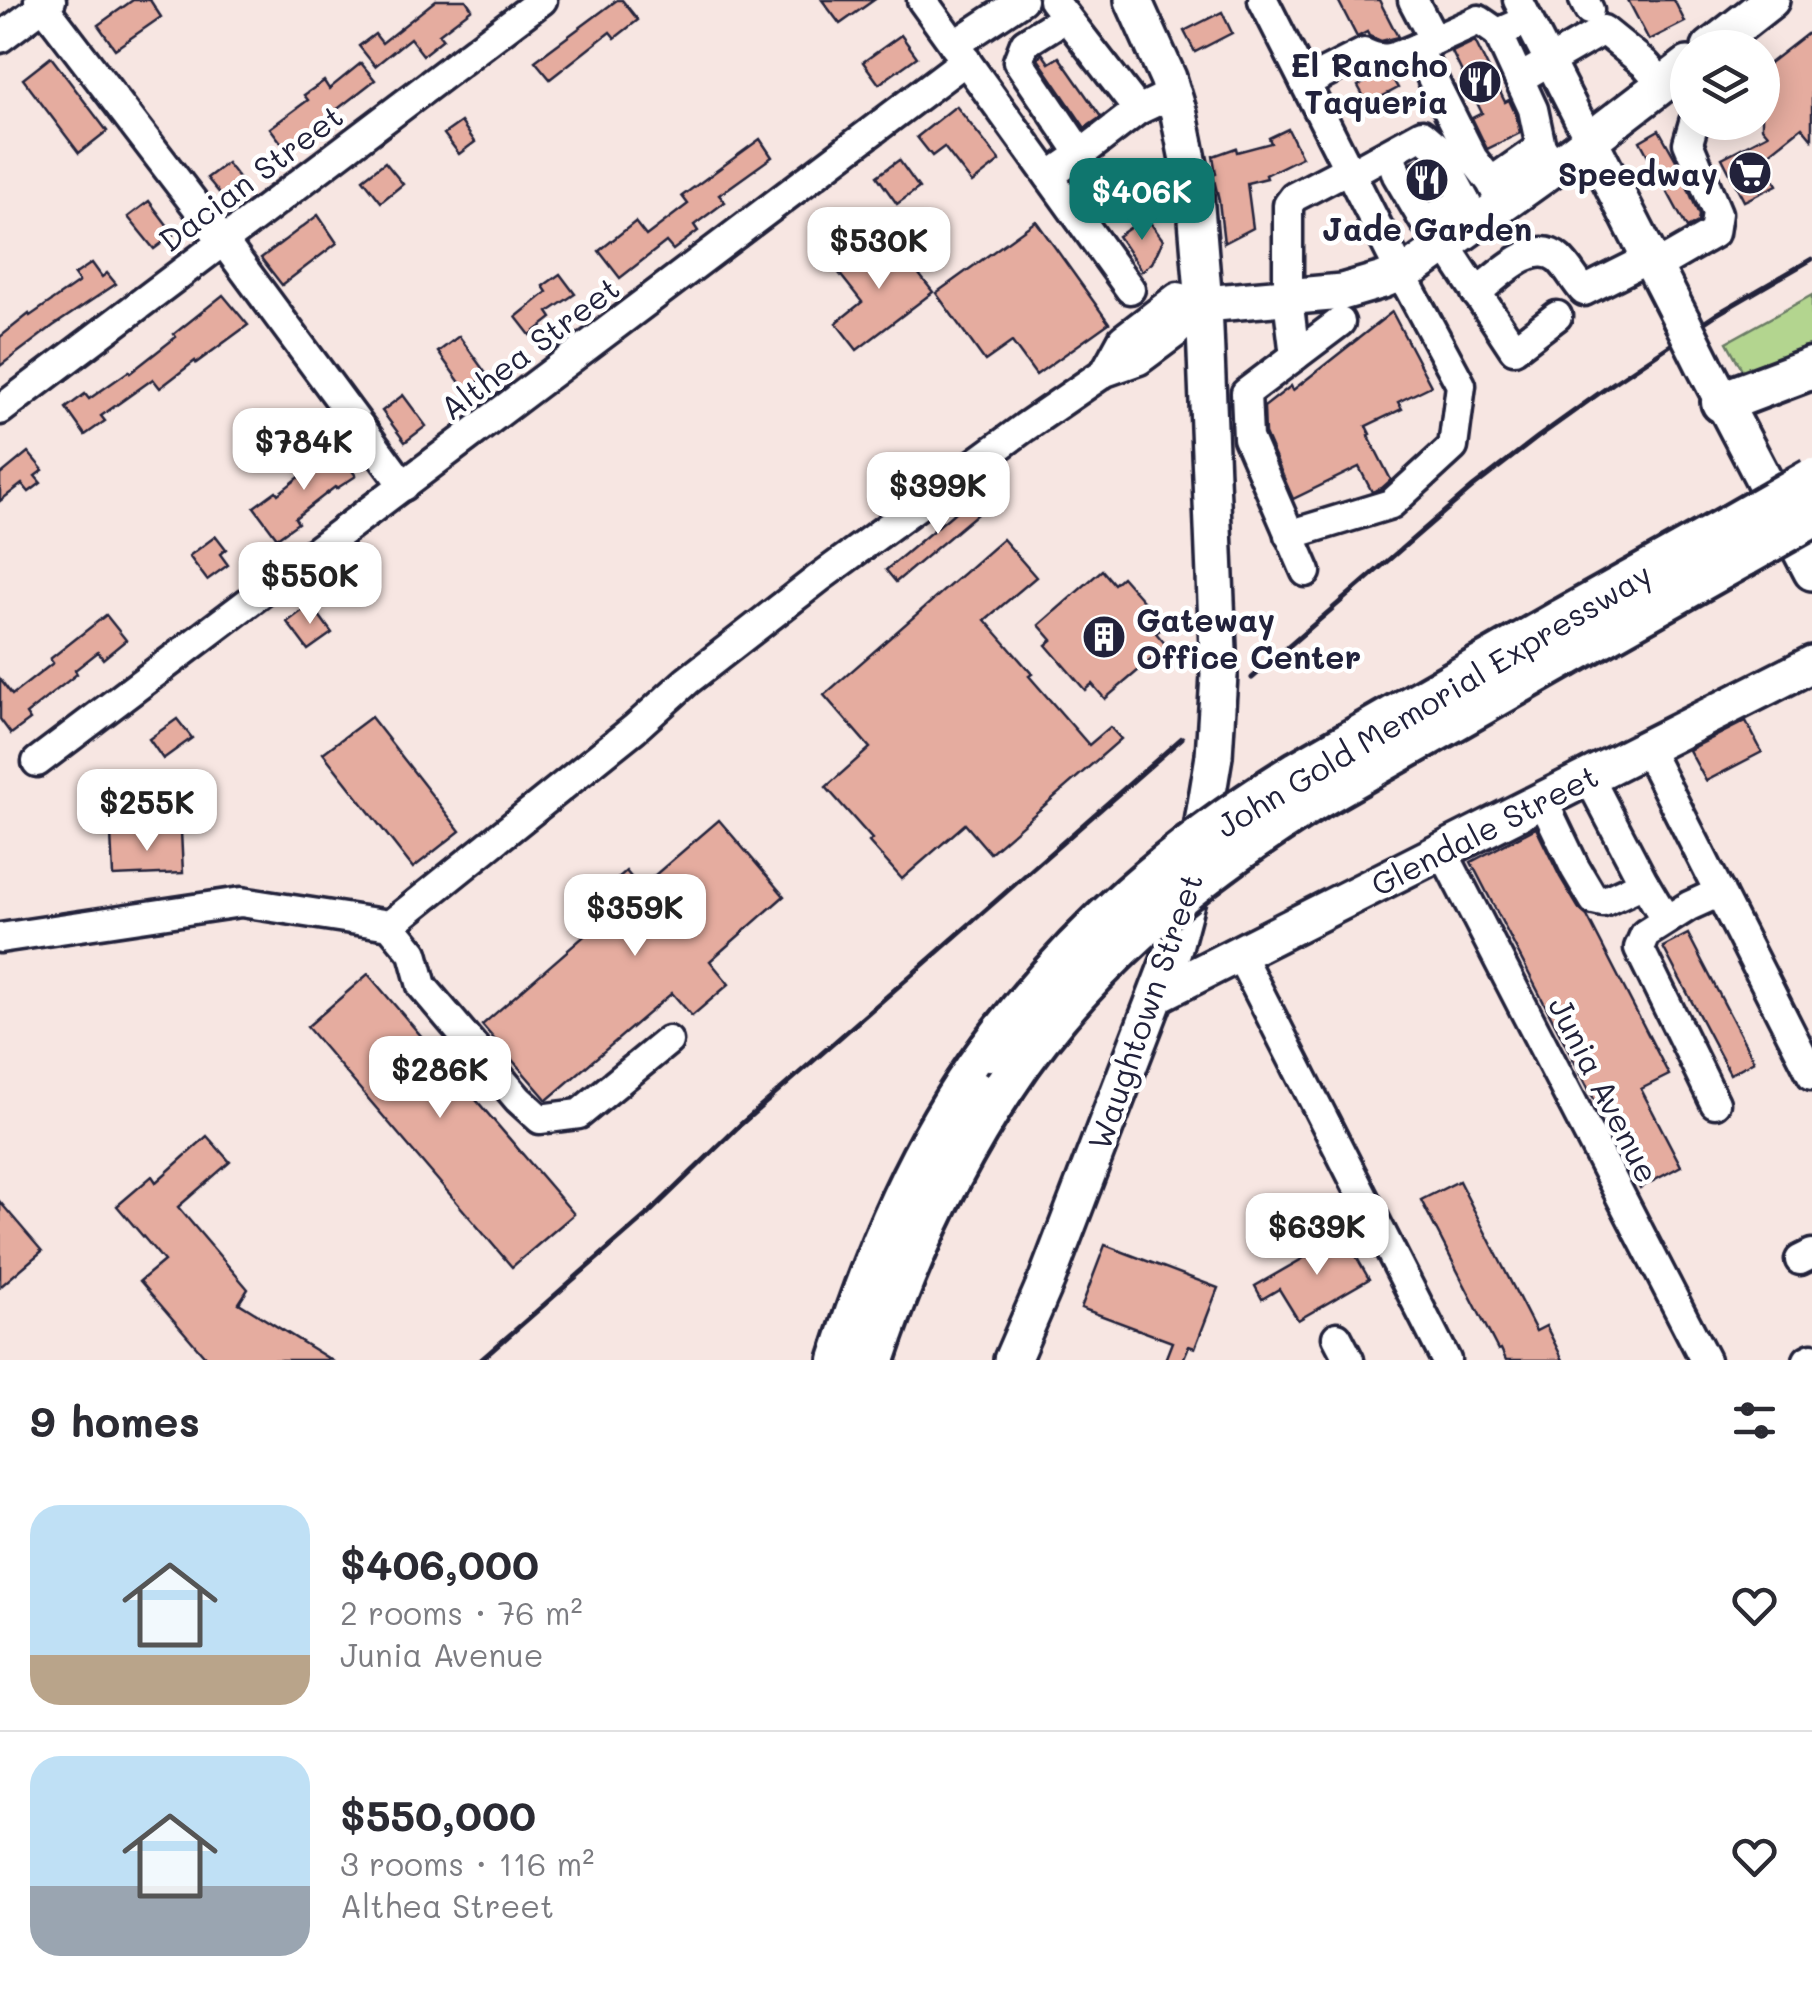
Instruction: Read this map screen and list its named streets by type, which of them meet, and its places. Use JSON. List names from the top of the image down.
{
  "streets": {
    "highway": ["John Gold Memorial Expressway"],
    "main road": ["Glendale Street", "Waughtown Street"],
    "street": ["Dacian Street", "Althea Street", "Junia Avenue"]
  },
  "crossings": [
    ["Glendale Street", "Waughtown Street"],
    ["Glendale Street", "Junia Avenue"]
  ],
  "places": {
    "restaurant": ["El Rancho Taqueria", "Jade Garden"],
    "supermarket": ["Speedway"],
    "building": ["Gateway Office Center"]
  },
  "page": {
    "price": [
      "$406K",
      "$530K",
      "$784K",
      "$399K",
      "$550K",
      "$255K",
      "$359K",
      "$286K",
      "$639K"
    ],
    "heading": "9 homes",
    "list": [
      {
        "name": "$406,000",
        "note": "2 rooms · 76 m² · Junia Avenue"
      },
      {
        "name": "$550,000",
        "note": "3 rooms · 116 m² · Althea Street"
      }
    ]
  }
}
